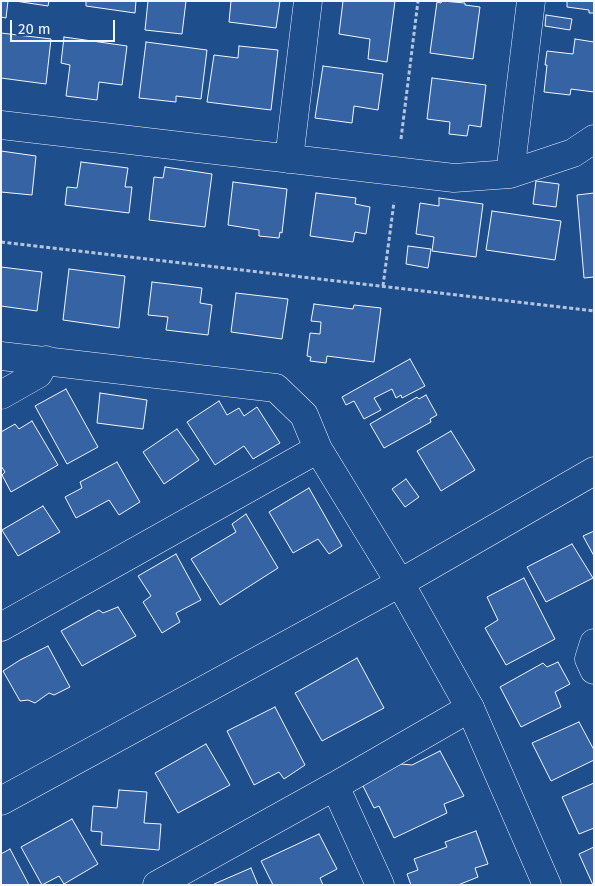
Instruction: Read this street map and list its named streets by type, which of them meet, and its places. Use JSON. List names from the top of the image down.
{
  "scale_bar": "20 m"
}
